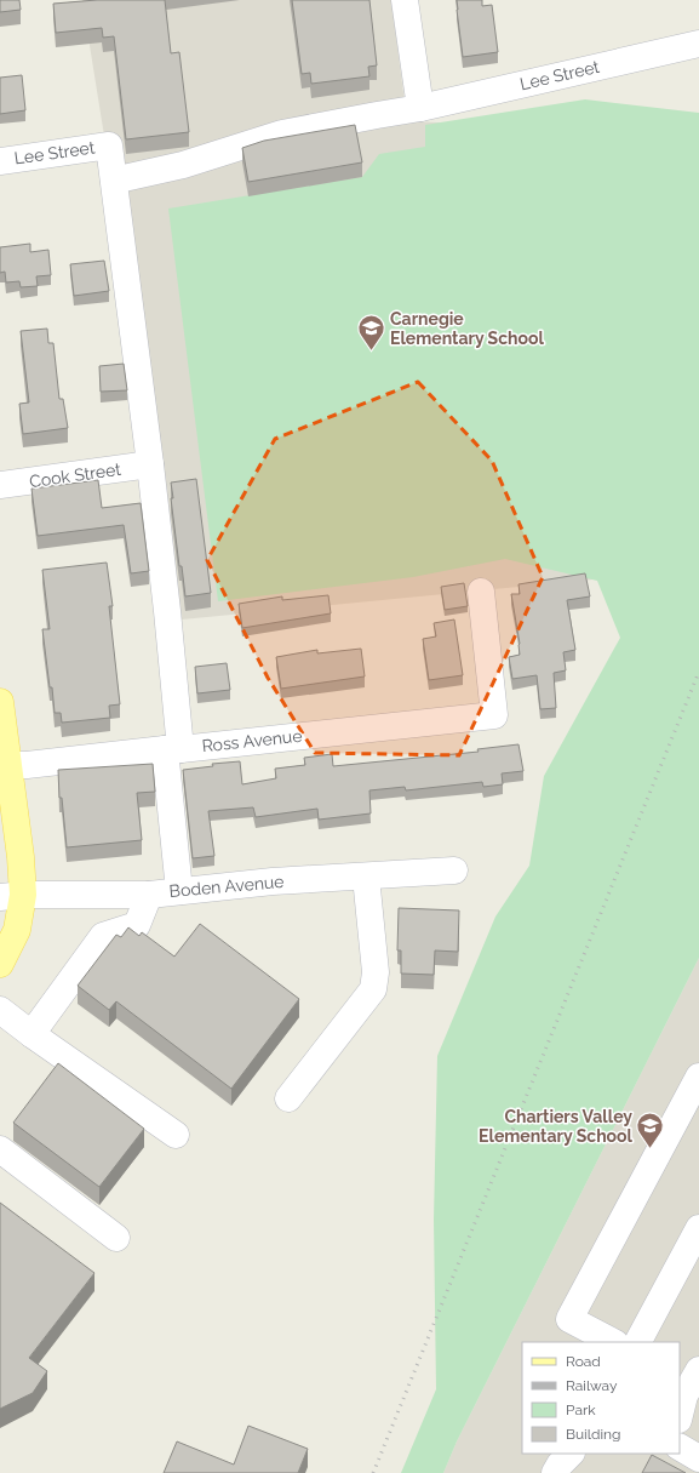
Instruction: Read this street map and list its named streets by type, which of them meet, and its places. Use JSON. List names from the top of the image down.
{
  "streets": {
    "street": [
      "Lee Street",
      "Cook Street",
      "Ross Avenue",
      "Boden Avenue"
    ]
  },
  "places": {
    "school or university": ["Carnegie Elementary School", "Chartiers Valley Elementary School"]
  },
  "legend": [
    "Road",
    "Railway",
    "Park",
    "Building"
  ]
}
